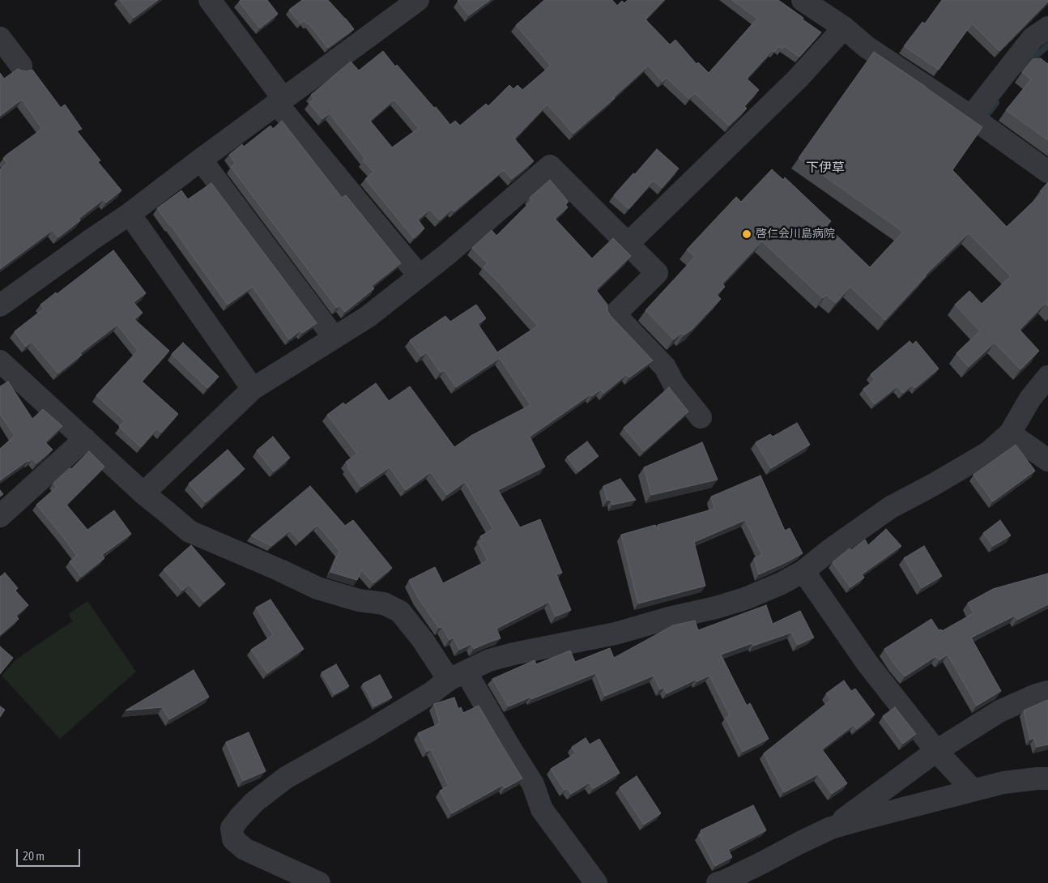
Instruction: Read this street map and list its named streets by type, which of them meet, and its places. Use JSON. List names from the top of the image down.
{
  "districts": ["下伊草"],
  "places": ["啓仁会川島病院"],
  "scale_bar": "20 m"
}
